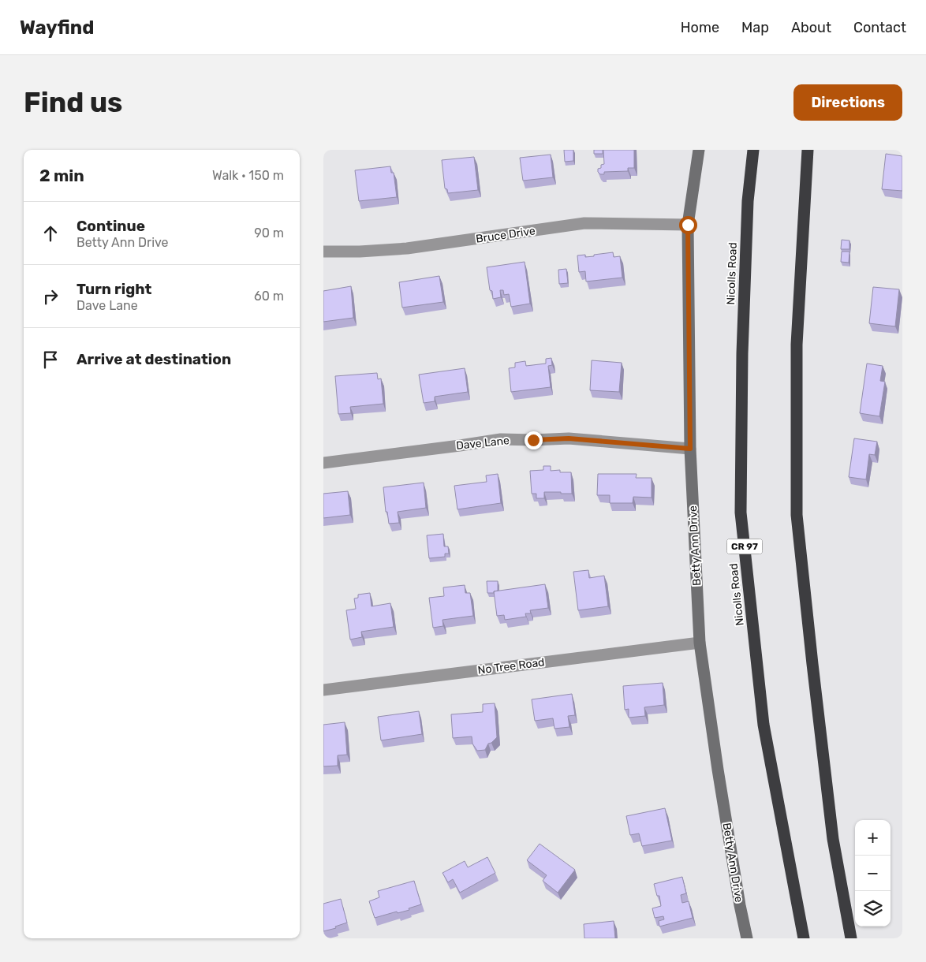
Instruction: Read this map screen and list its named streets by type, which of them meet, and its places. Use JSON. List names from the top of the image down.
{
  "streets": {
    "highway": ["Nicolls Road", "CR 97"],
    "street": [
      "Bruce Drive",
      "Dave Lane",
      "Betty Ann Drive",
      "No Tree Road"
    ]
  },
  "crossings": [
    ["Bruce Drive", "Betty Ann Drive"],
    ["Dave Lane", "Betty Ann Drive"],
    ["Betty Ann Drive", "No Tree Road"]
  ],
  "page": {
    "header": "Wayfind",
    "nav": [
      "Home",
      "Map",
      "About",
      "Contact"
    ],
    "buttons": "Directions",
    "title": "Find us",
    "heading": ["2 min", "Walk · 150 m"],
    "list": [
      ["Continue", "Betty Ann Drive", "90 m"],
      ["Turn right", "Dave Lane", "60 m"],
      "Arrive at destination"
    ],
    "map_buttons": ["+", "−"]
  }
}
